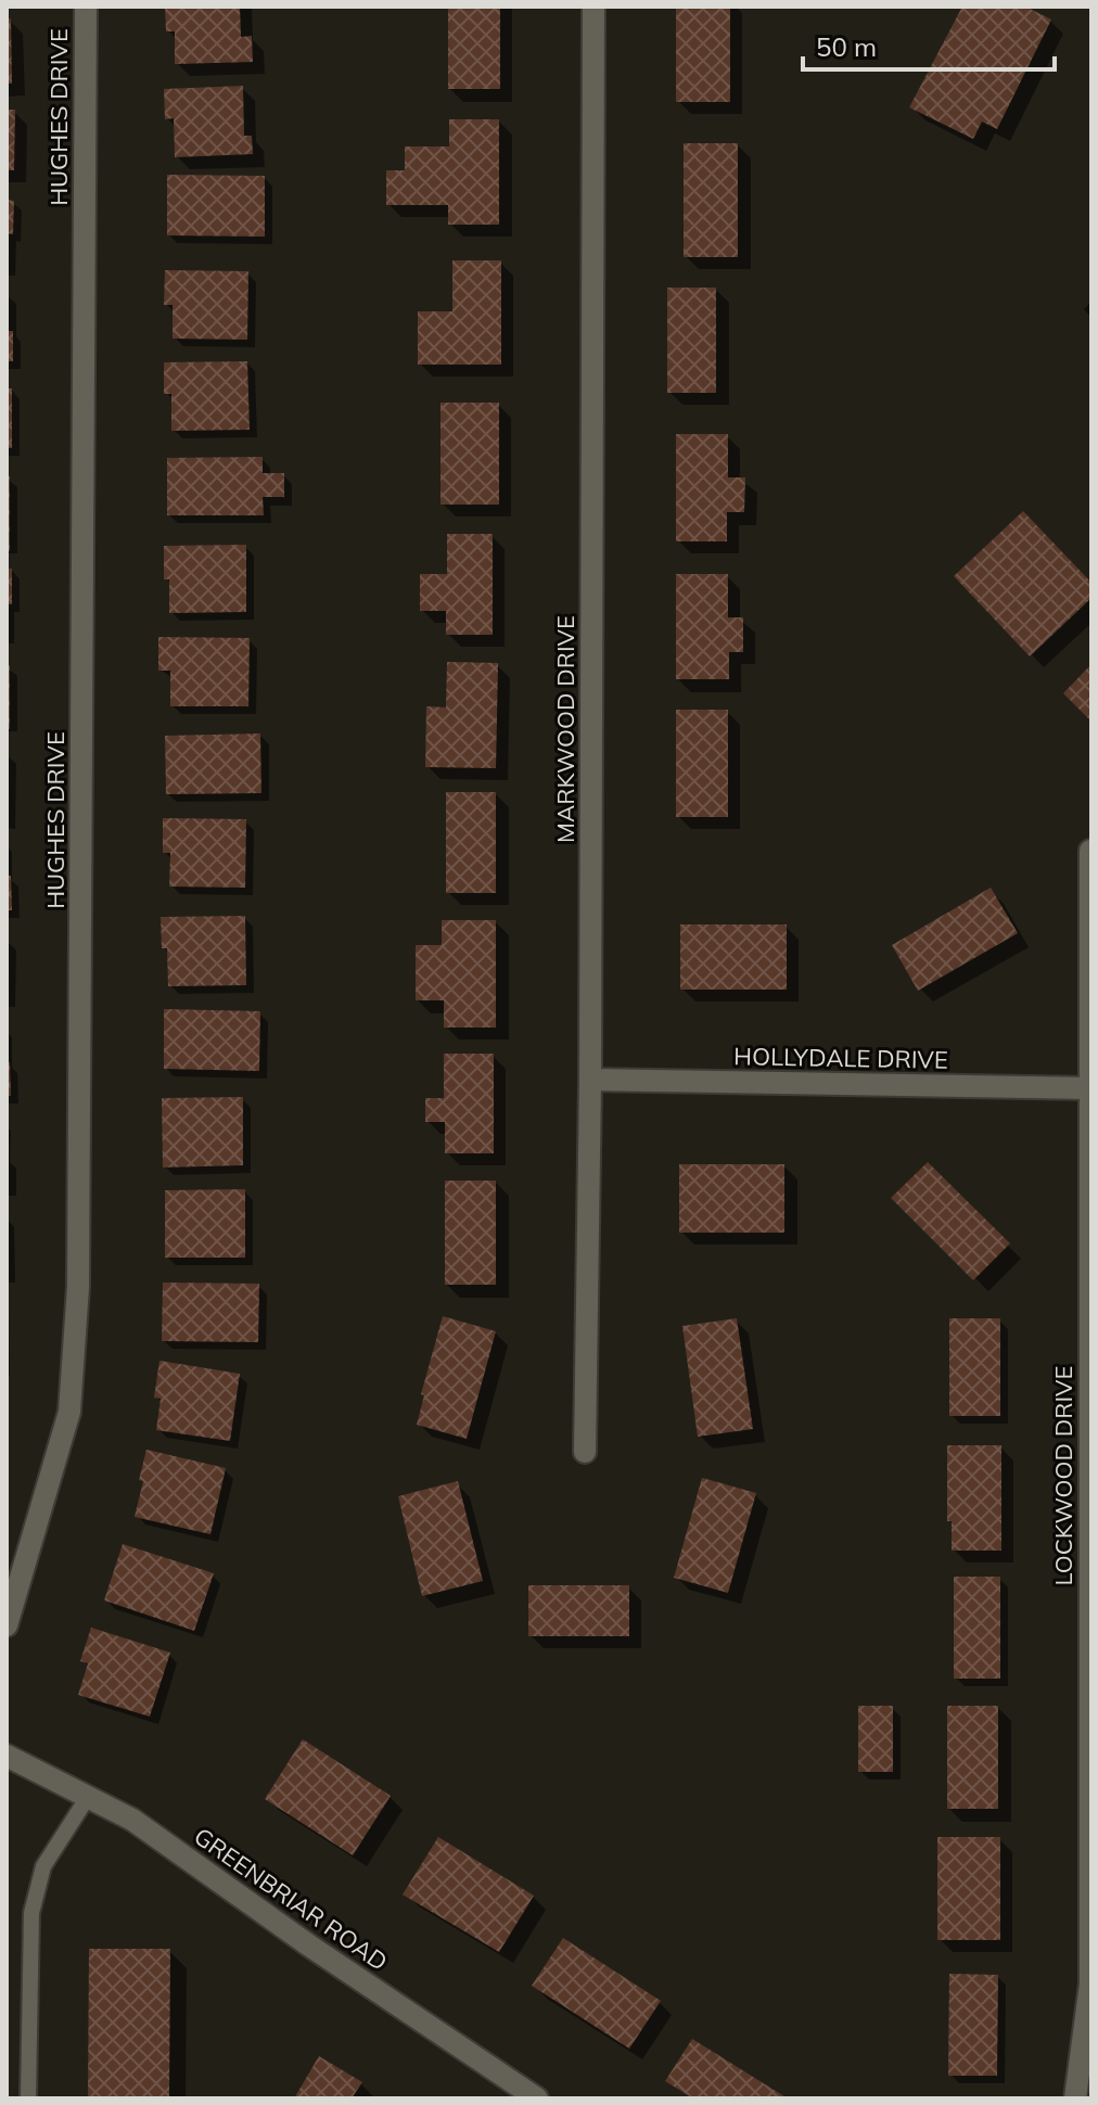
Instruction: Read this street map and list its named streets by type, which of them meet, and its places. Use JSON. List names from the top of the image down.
{
  "streets": {
    "street": [
      "HUGHES DRIVE",
      "MARKWOOD DRIVE",
      "HOLLYDALE DRIVE",
      "LOCKWOOD DRIVE",
      "GREENBRIAR ROAD"
    ]
  },
  "crossings": [
    ["MARKWOOD DRIVE", "HOLLYDALE DRIVE"],
    ["HOLLYDALE DRIVE", "LOCKWOOD DRIVE"]
  ],
  "scale_bar": "50 m"
}
